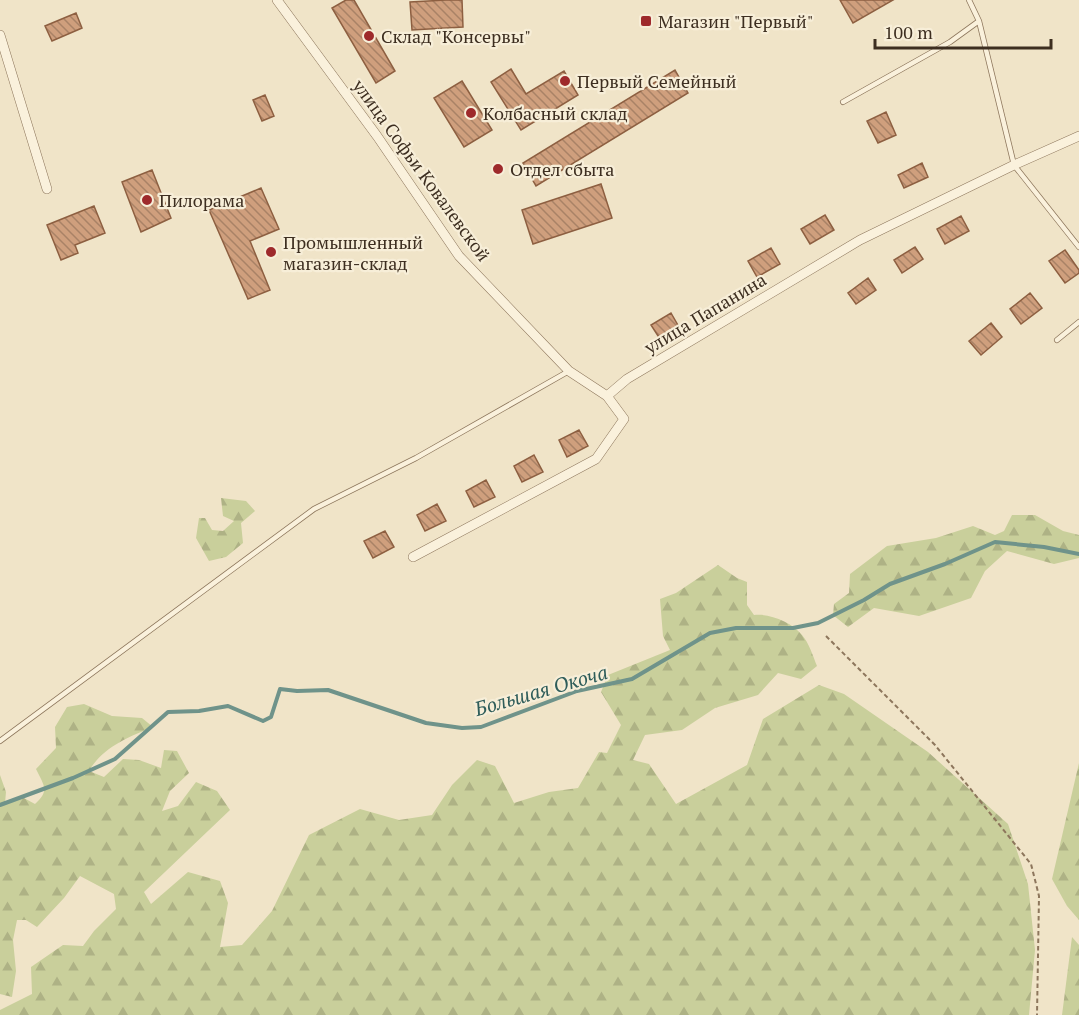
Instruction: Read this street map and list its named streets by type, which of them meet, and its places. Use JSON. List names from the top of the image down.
{
  "streets": {
    "street": ["улица Софьи Ковалевской", "улица Папанина"]
  },
  "crossings": [
    ["улица Софьи Ковалевской", "улица Папанина"]
  ],
  "water": ["Большая Окоча"],
  "places": {
    "transit": ["Магазин \"Первый\""],
    "other": [
      "Склад \"Консервы\"",
      "Первый Семейный",
      "Колбасный склад",
      "Отдел сбыта",
      "Пилорама",
      "Промышленный магазин-склад"
    ]
  },
  "scale_bar": "100 m"
}
